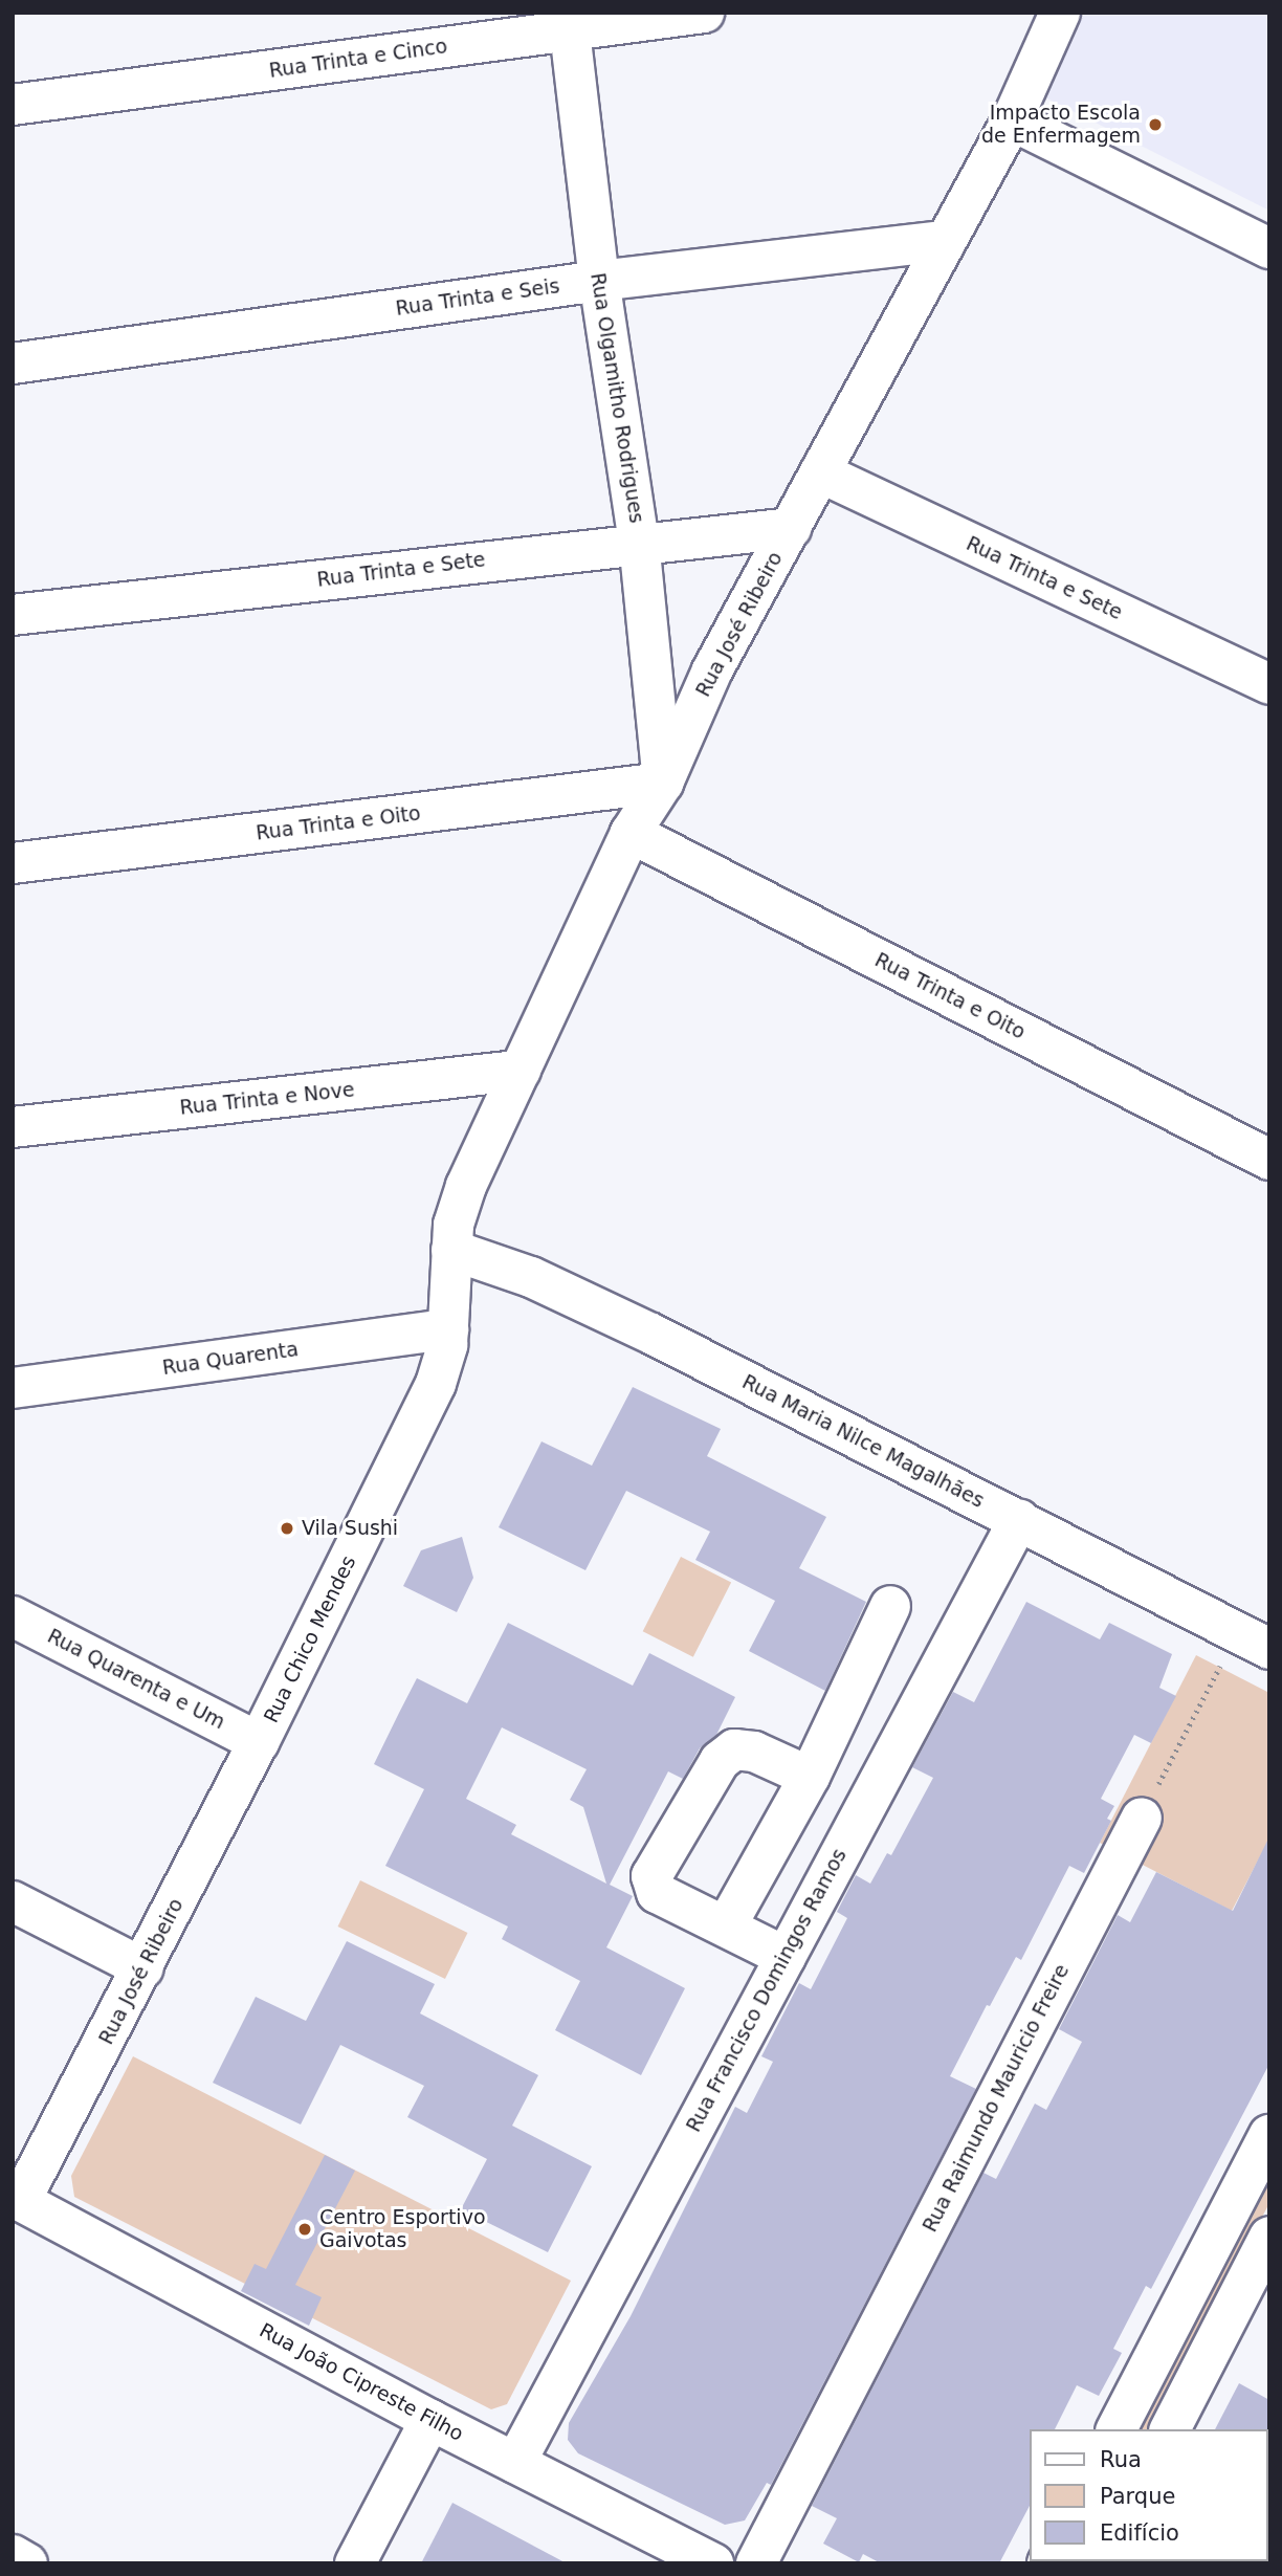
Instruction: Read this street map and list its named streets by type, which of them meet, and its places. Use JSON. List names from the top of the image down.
{
  "streets": {
    "street": [
      "Rua Trinta e Cinco",
      "Rua Trinta e Seis",
      "Rua Olgamitho Rodrigues",
      "Rua Trinta e Sete",
      "Rua José Ribeiro",
      "Rua Trinta e Oito",
      "Rua Trinta e Nove",
      "Rua Quarenta",
      "Rua Maria Nilce Magalhães",
      "Rua Chico Mendes",
      "Rua Quarenta e Um",
      "Rua Francisco Domingos Ramos",
      "Rua Raimundo Mauricio Freire",
      "Rua João Cipreste Filho"
    ]
  },
  "crossings": [
    ["Rua Trinta e Cinco", "Rua Olgamitho Rodrigues"],
    ["Rua Trinta e Seis", "Rua Olgamitho Rodrigues"],
    ["Rua Trinta e Seis", "Rua José Ribeiro"],
    ["Rua Olgamitho Rodrigues", "Rua Trinta e Sete"],
    ["Rua Olgamitho Rodrigues", "Rua José Ribeiro"],
    ["Rua Olgamitho Rodrigues", "Rua Trinta e Oito"],
    ["Rua Trinta e Sete", "Rua José Ribeiro"],
    ["Rua José Ribeiro", "Rua Trinta e Oito"],
    ["Rua José Ribeiro", "Rua Trinta e Nove"],
    ["Rua José Ribeiro", "Rua Maria Nilce Magalhães"],
    ["Rua José Ribeiro", "Rua Chico Mendes"],
    ["Rua José Ribeiro", "Rua Quarenta e Um"],
    ["Rua José Ribeiro", "Rua João Cipreste Filho"],
    ["Rua Quarenta", "Rua Chico Mendes"],
    ["Rua Maria Nilce Magalhães", "Rua Chico Mendes"],
    ["Rua Maria Nilce Magalhães", "Rua Francisco Domingos Ramos"],
    ["Rua Chico Mendes", "Rua Quarenta e Um"],
    ["Rua Francisco Domingos Ramos", "Rua João Cipreste Filho"]
  ],
  "places": ["Impacto Escola de Enfermagem", "Vila Sushi", "Centro Esportivo Gaivotas"],
  "legend": ["Rua", "Parque", "Edifício"]
}
